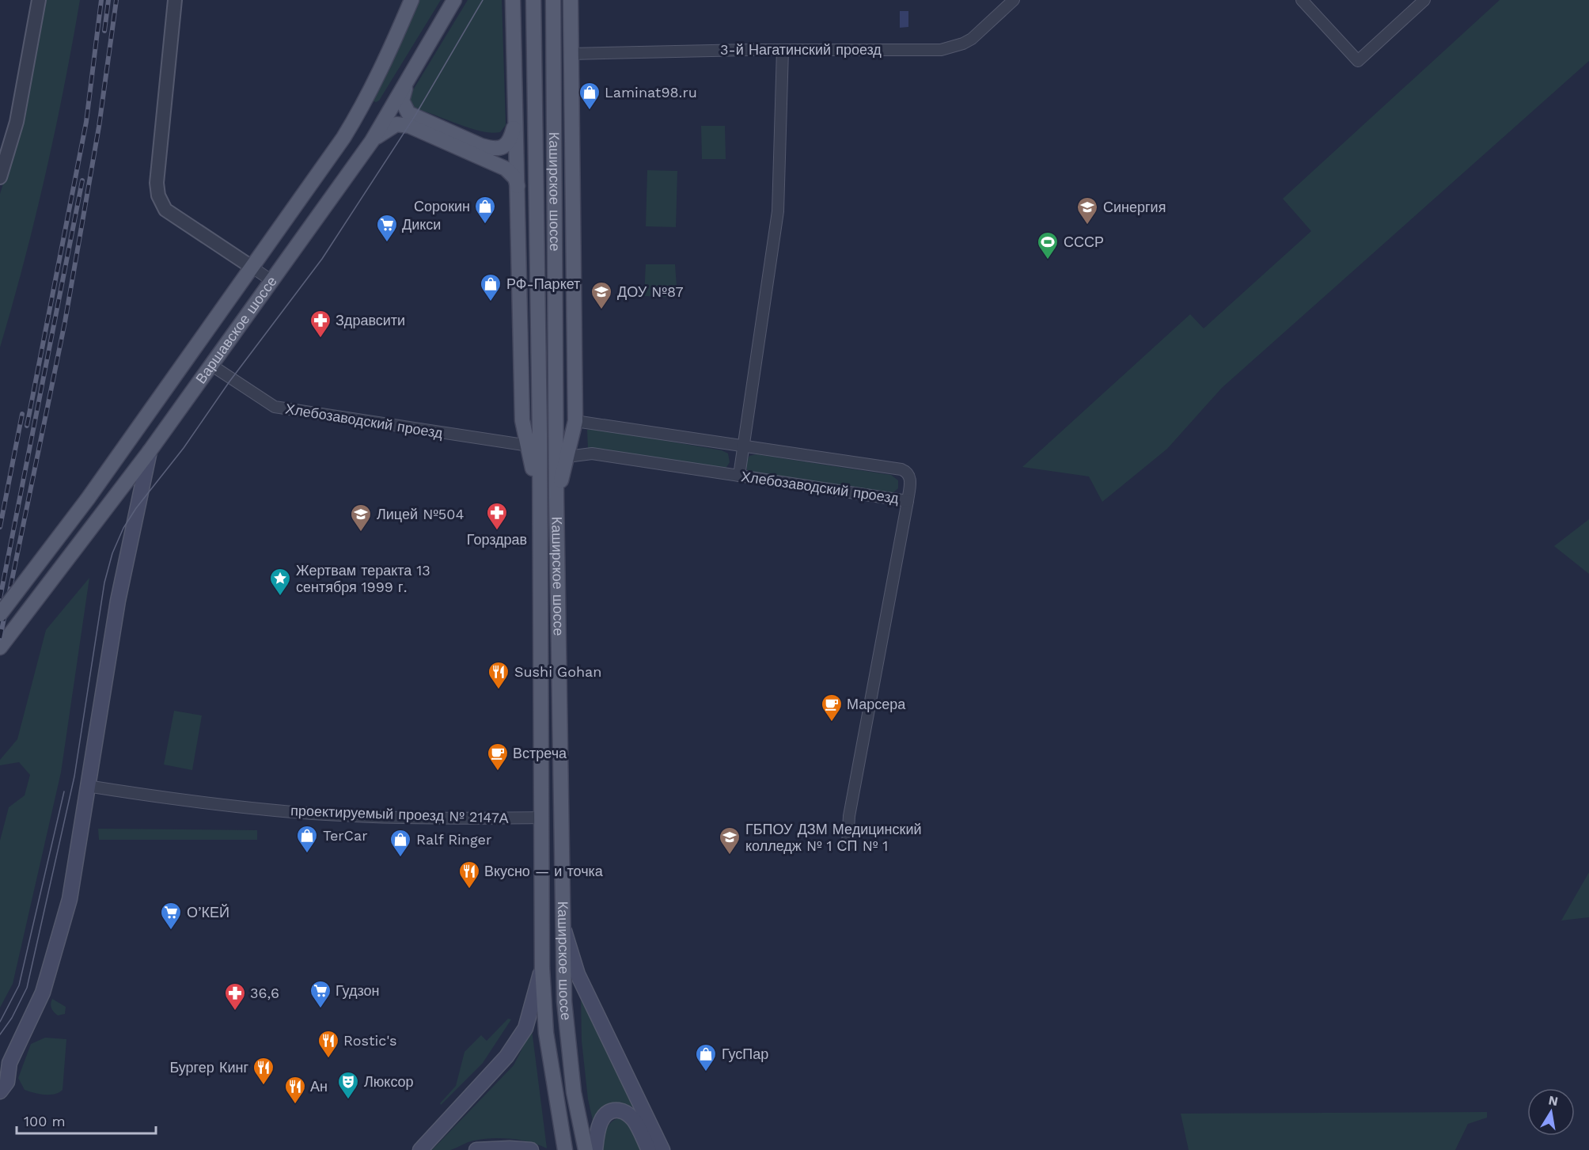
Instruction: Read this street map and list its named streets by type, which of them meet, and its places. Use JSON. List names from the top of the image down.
{
  "streets": {
    "main road": ["Каширское шоссе", "Варшавское шоссе"],
    "street": ["3-й Нагатинский проезд", "Хлебозаводский проезд", "проектируемый проезд № 2147А"]
  },
  "crossings": [
    ["Каширское шоссе", "проектируемый проезд № 2147А"],
    ["Варшавское шоссе", "Хлебозаводский проезд"]
  ],
  "places": {
    "shop": [
      "Laminat98.ru",
      "Сорокин",
      "РФ-Паркет",
      "TerCar",
      "Ralf Ringer",
      "ГусПар"
    ],
    "school or university": [
      "Синергия",
      "ДОУ №87",
      "Лицей №504",
      "ГБПОУ ДЗМ Медицинский колледж № 1 СП № 1"
    ],
    "supermarket": ["Дикси", "О’КЕЙ", "Гудзон"],
    "sports": ["СССР"],
    "pharmacy": ["Здравсити", "Горздрав", "36,6"],
    "place": ["Жертвам теракта 13 сентября 1999 г."],
    "restaurant": [
      "Sushi Gohan",
      "Вкусно — и точка",
      "Rostic's",
      "Бургер Кинг",
      "Ан"
    ],
    "cafe": ["Марсера", "Встреча"],
    "theatre": ["Люксор"]
  },
  "scale_bar": "100 m",
  "north": "top"
}
